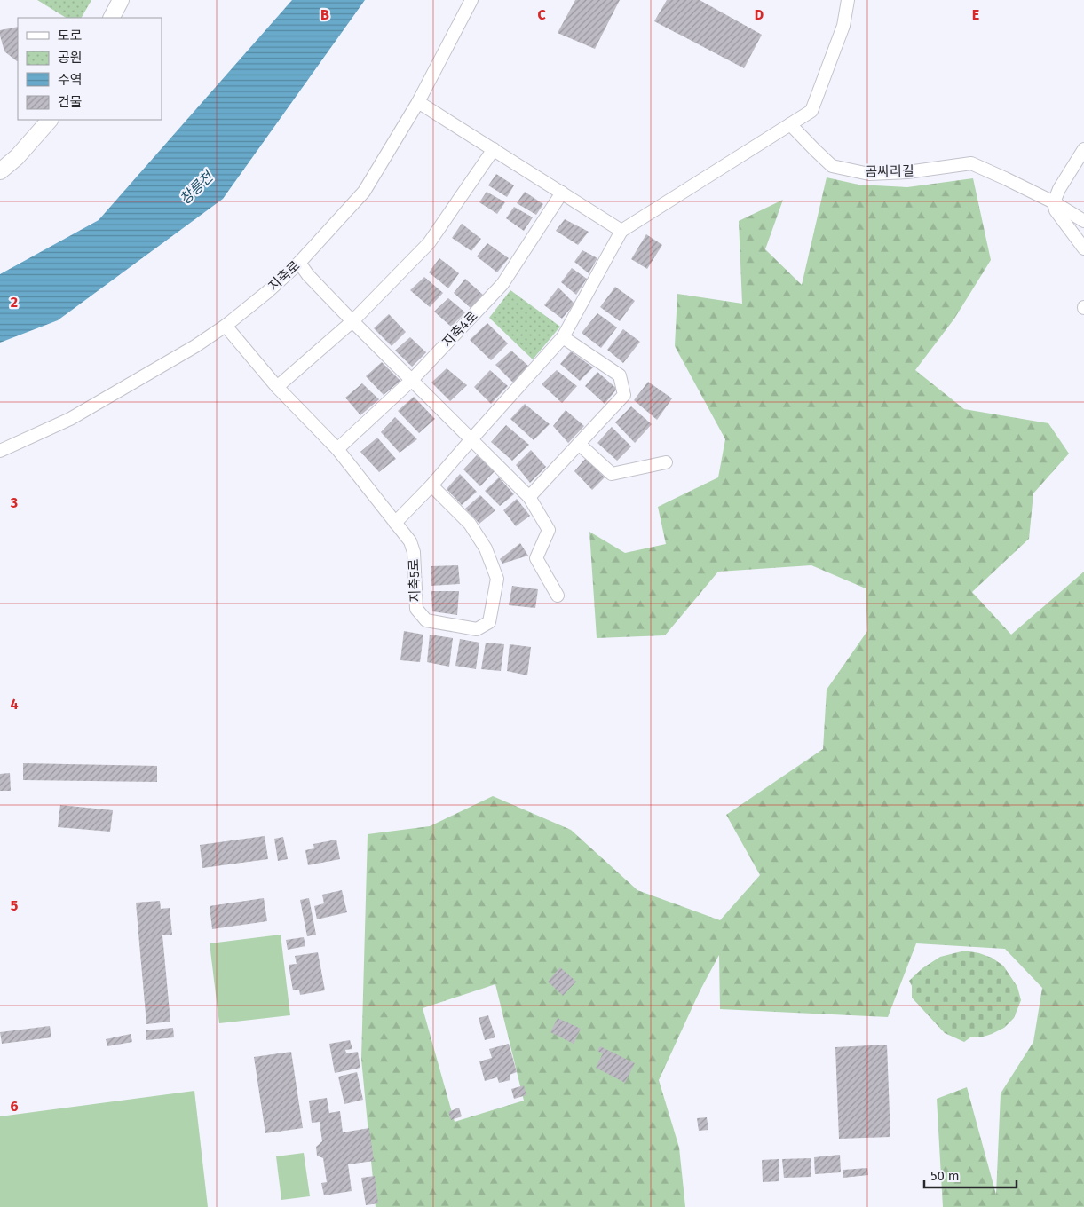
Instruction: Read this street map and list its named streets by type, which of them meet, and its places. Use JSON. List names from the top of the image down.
{
  "streets": {
    "street": [
      "곰싸리길",
      "지축로",
      "지축4로",
      "지축5로"
    ]
  },
  "crossings": [
    ["지축로", "지축5로"],
    ["지축4로", "지축5로"]
  ],
  "water": ["창릉천"],
  "legend": [
    "도로",
    "공원",
    "수역",
    "건물"
  ],
  "scale_bar": "50 m",
  "grid": {
    "columns": [
      "B",
      "C",
      "D",
      "E"
    ],
    "rows": [
      "2",
      "3",
      "4",
      "5",
      "6"
    ]
  }
}
